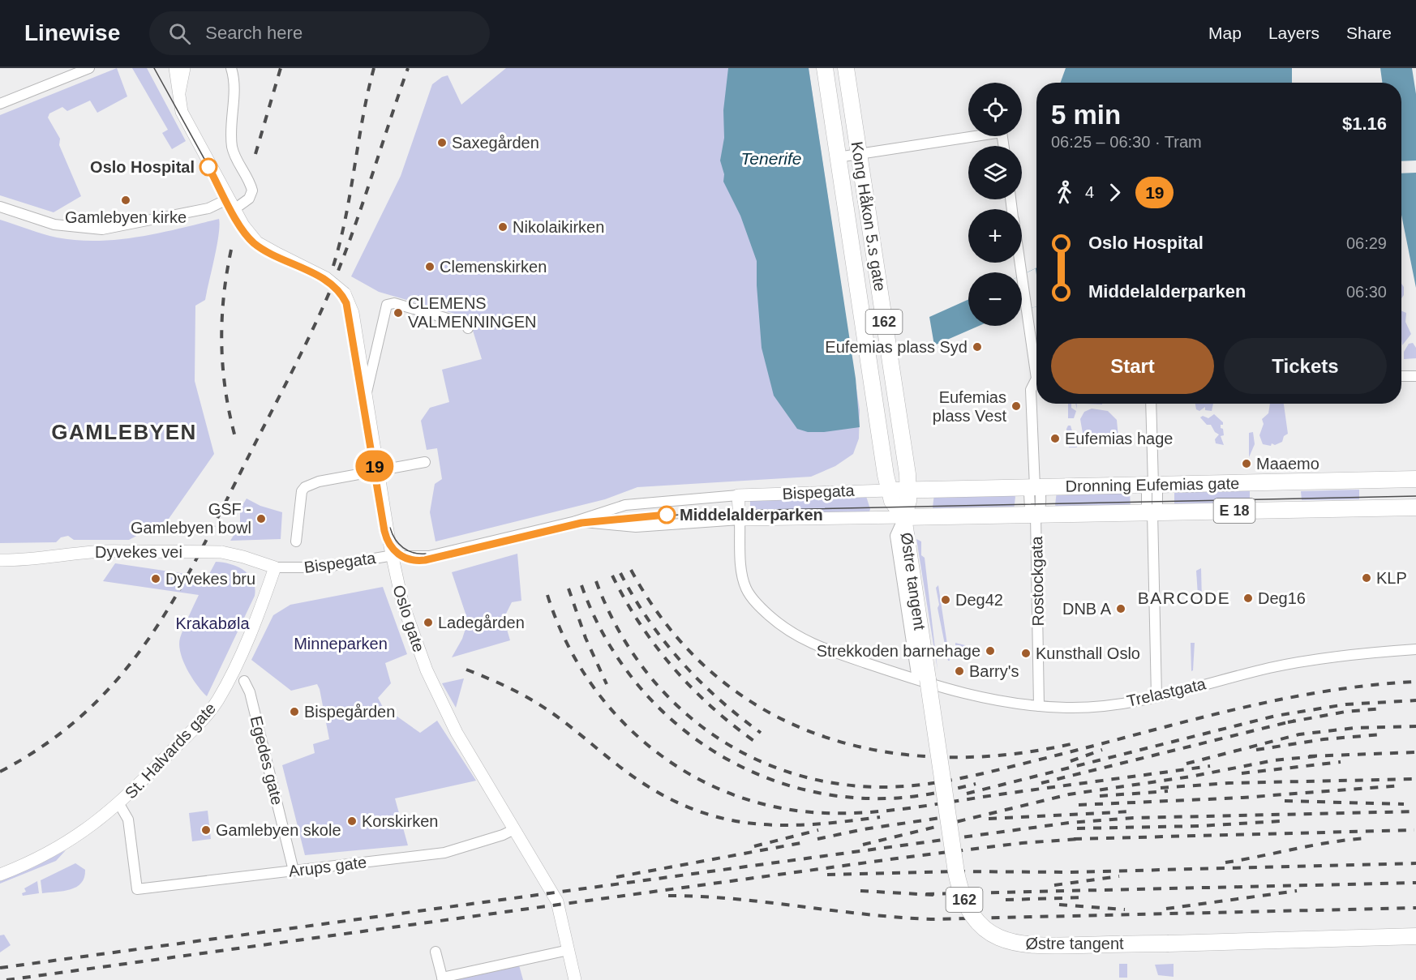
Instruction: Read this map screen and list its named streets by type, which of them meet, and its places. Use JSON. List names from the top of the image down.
{
  "streets": {
    "highway": [
      "Kong Håkon 5.s gate",
      "162",
      "Dronning Eufemias gate",
      "E 18",
      "Østre tangent"
    ],
    "street": [
      "Bispegata",
      "Dyvekes vei",
      "Rostockgata",
      "Oslo gate",
      "Trelastgata",
      "St. Halvards gate",
      "Egedes gate",
      "Arups gate"
    ]
  },
  "crossings": [
    ["Kong Håkon 5.s gate", "Dronning Eufemias gate"],
    ["Kong Håkon 5.s gate", "Bispegata"],
    ["Kong Håkon 5.s gate", "Østre tangent"],
    ["Dronning Eufemias gate", "Bispegata"],
    ["Dronning Eufemias gate", "Østre tangent"],
    ["Dronning Eufemias gate", "Rostockgata"],
    ["Bispegata", "Dyvekes vei"],
    ["Bispegata", "Østre tangent"],
    ["Bispegata", "Oslo gate"],
    ["Bispegata", "Trelastgata"],
    ["Bispegata", "St. Halvards gate"],
    ["Dyvekes vei", "St. Halvards gate"],
    ["Rostockgata", "Trelastgata"],
    ["Oslo gate", "Arups gate"],
    ["St. Halvards gate", "Arups gate"],
    ["Egedes gate", "Arups gate"]
  ],
  "districts": ["GAMLEBYEN", "BARCODE"],
  "water": ["Tenerife"],
  "parks": ["Krakabøla", "Minneparken"],
  "places": [
    "Saxegården",
    "Oslo Hospital",
    "Gamlebyen kirke",
    "Nikolaikirken",
    "Clemenskirken",
    "CLEMENS VALMENNINGEN",
    "Eufemias plass Syd",
    "Eufemias plass Vest",
    "Eufemias hage",
    "Maaemo",
    "Middelalderparken",
    "GSF - Gamlebyen bowl",
    "KLP",
    "Dyvekes bru",
    "Deg16",
    "Deg42",
    "DNB A",
    "Ladegården",
    "Strekkoden barnehage",
    "Kunsthall Oslo",
    "Barry's",
    "Bispegården",
    "Korskirken",
    "Gamlebyen skole"
  ],
  "lines": ["tram line 19"],
  "page": {
    "header": "Linewise",
    "search": "Search here",
    "nav": ["Map", "Layers", "Share"],
    "on_map": "19",
    "map_buttons": ["+", "−"],
    "heading": ["5 min", "06:25 – 06:30 · Tram", "$1.16"],
    "legs": ["4", "19"],
    "list": [
      {
        "name": "Oslo Hospital",
        "value": "06:29"
      },
      {
        "name": "Middelalderparken",
        "value": "06:30"
      }
    ],
    "buttons": ["Start", "Tickets"]
  }
}
